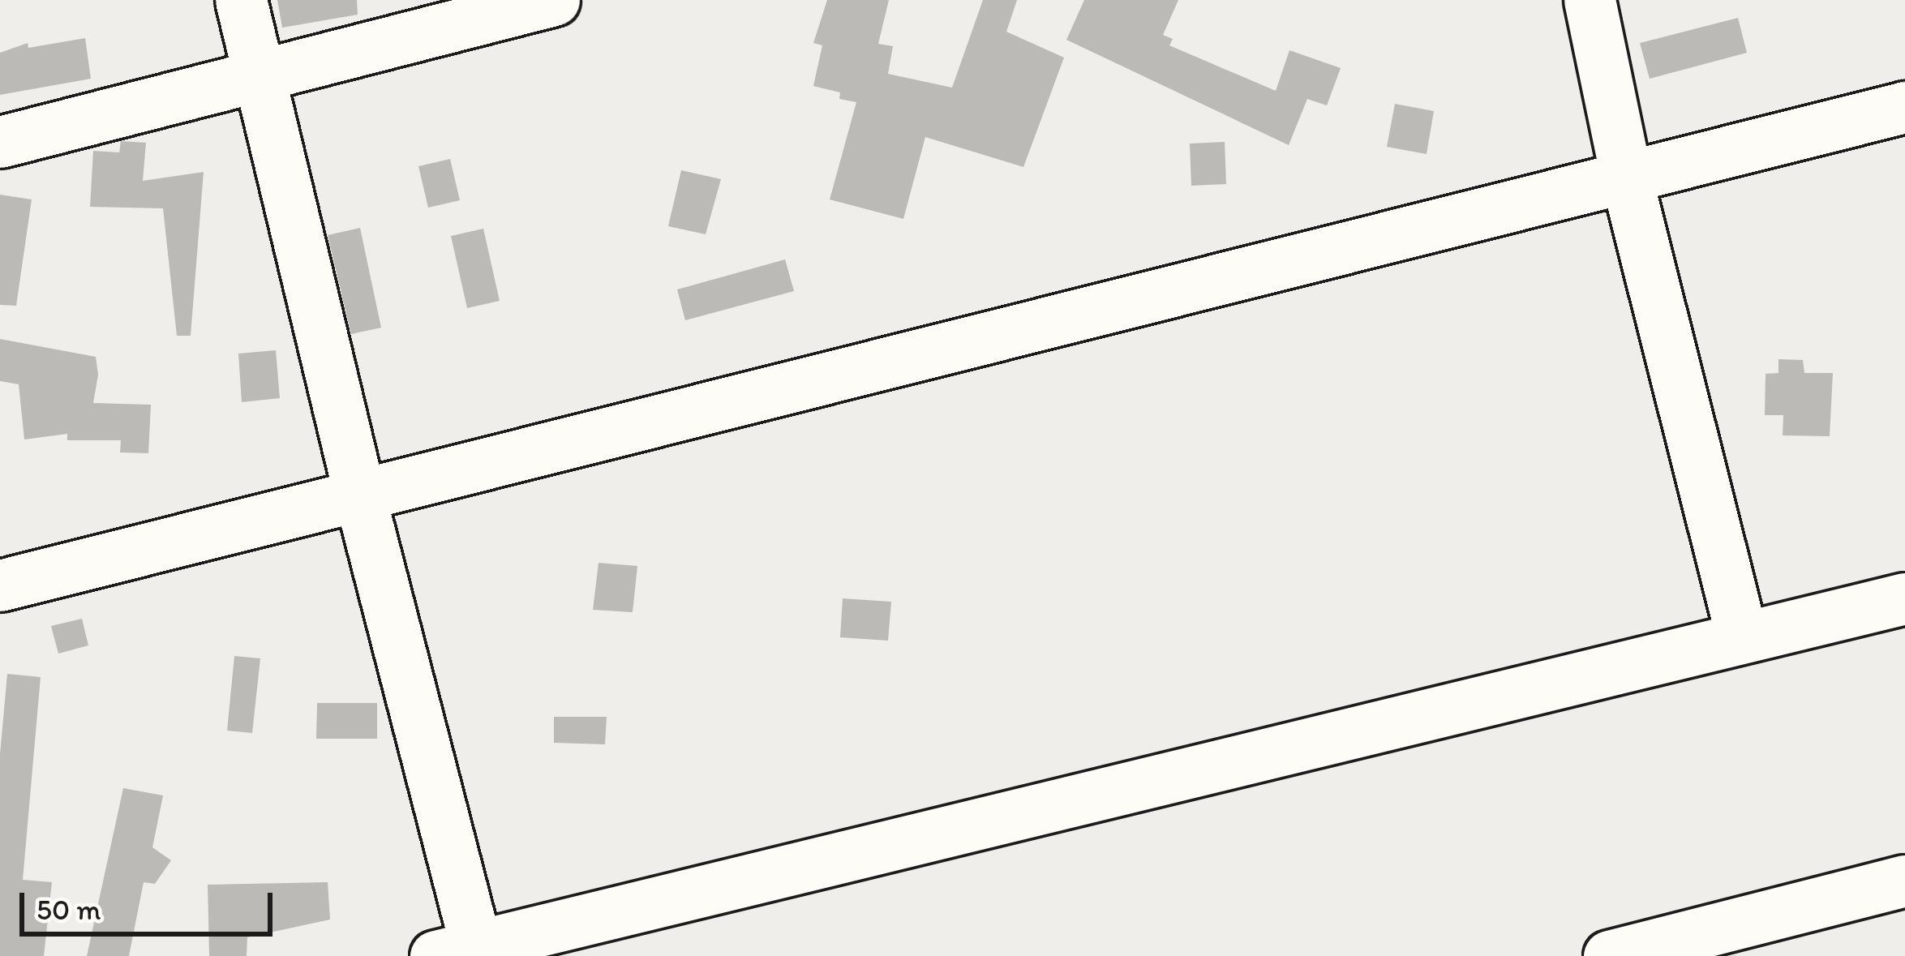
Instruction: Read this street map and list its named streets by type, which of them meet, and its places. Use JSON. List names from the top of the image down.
{
  "scale_bar": "50 m"
}
